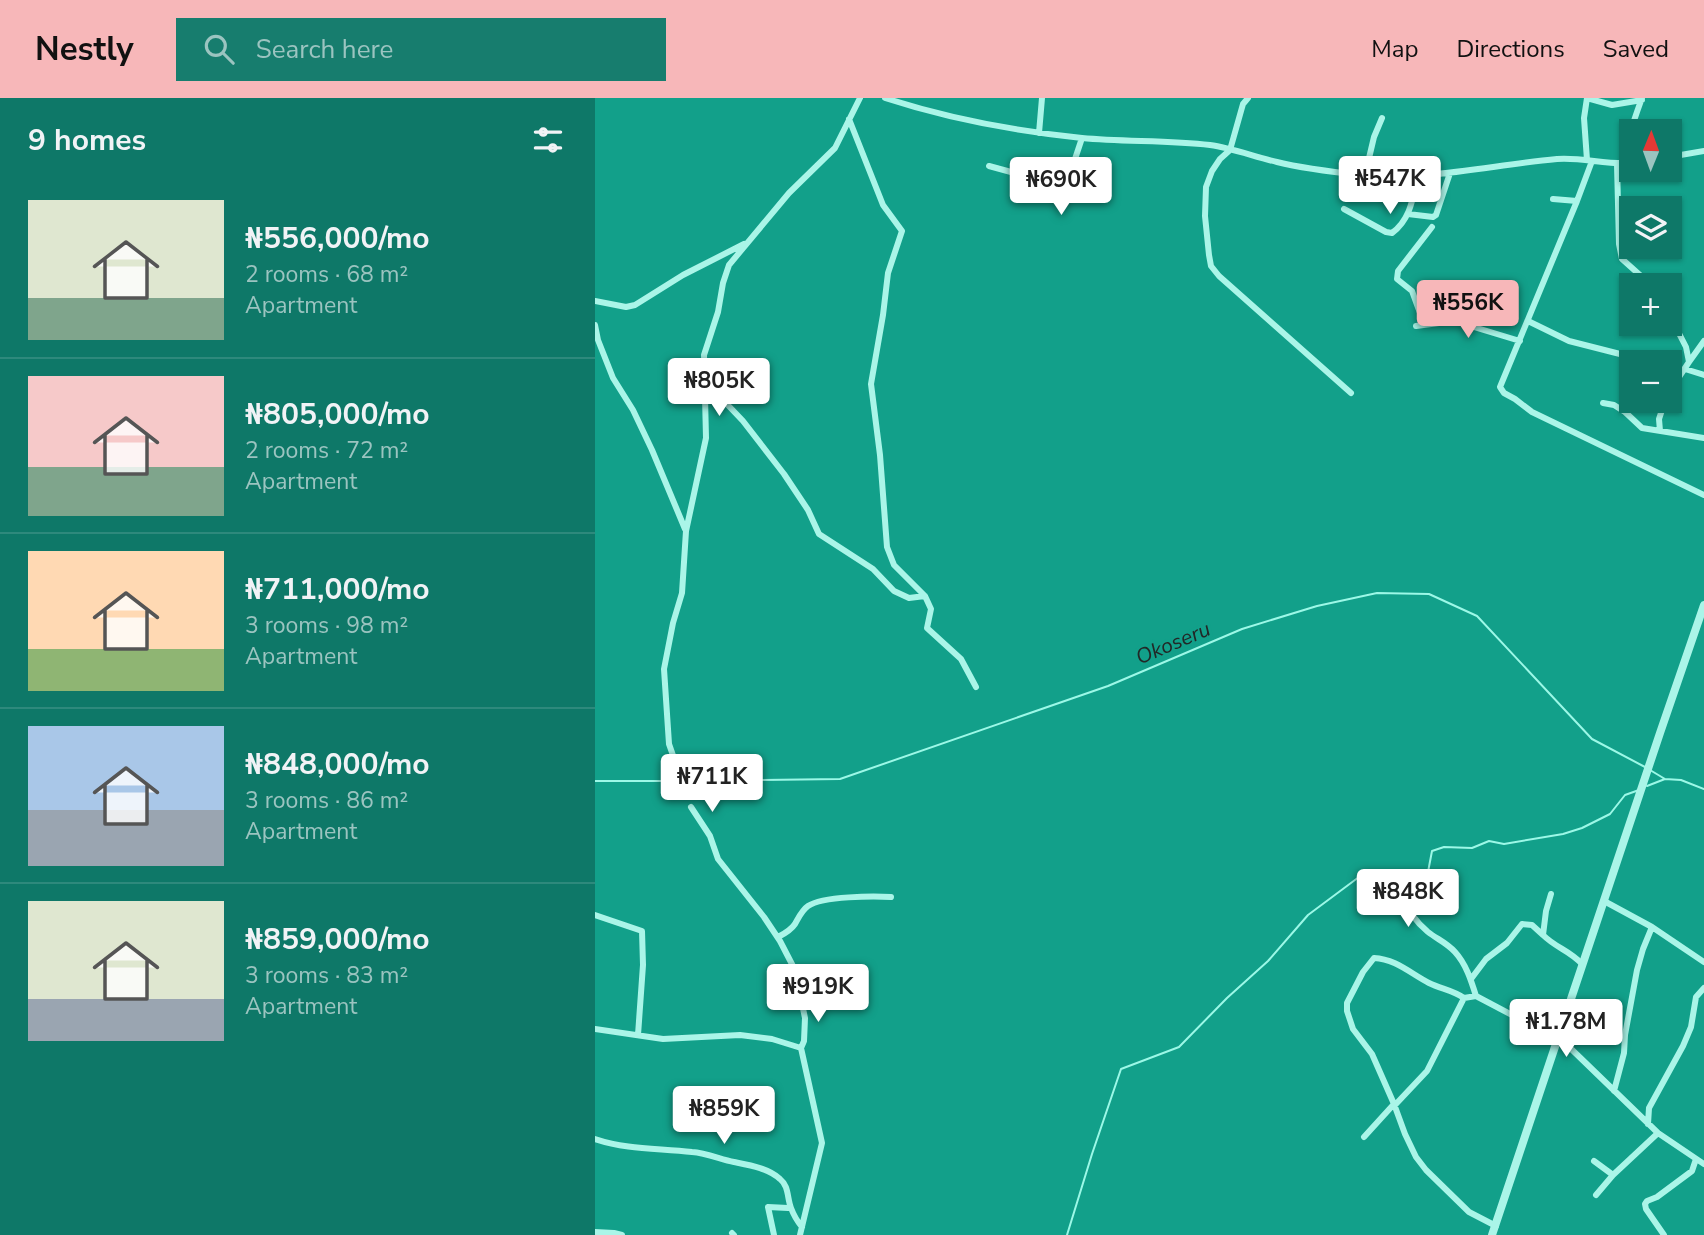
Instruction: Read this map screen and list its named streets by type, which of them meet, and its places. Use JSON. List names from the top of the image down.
{
  "water": ["Okoseru"],
  "north": "top",
  "page": {
    "header": "Nestly",
    "search": "Search here",
    "nav": ["Map", "Directions", "Saved"],
    "heading": "9 homes",
    "map_buttons": ["+", "−"],
    "price": [
      "₦547K",
      "₦690K",
      "₦556K",
      "₦805K",
      "₦711K",
      "₦848K",
      "₦919K",
      "₦1.78M",
      "₦859K"
    ],
    "list": [
      {
        "name": "₦556,000/mo",
        "note": "2 rooms · 68 m² · Apartment"
      },
      {
        "name": "₦805,000/mo",
        "note": "2 rooms · 72 m² · Apartment"
      },
      {
        "name": "₦711,000/mo",
        "note": "3 rooms · 98 m² · Apartment"
      },
      {
        "name": "₦848,000/mo",
        "note": "3 rooms · 86 m² · Apartment"
      },
      {
        "name": "₦859,000/mo",
        "note": "3 rooms · 83 m² · Apartment"
      }
    ]
  }
}
